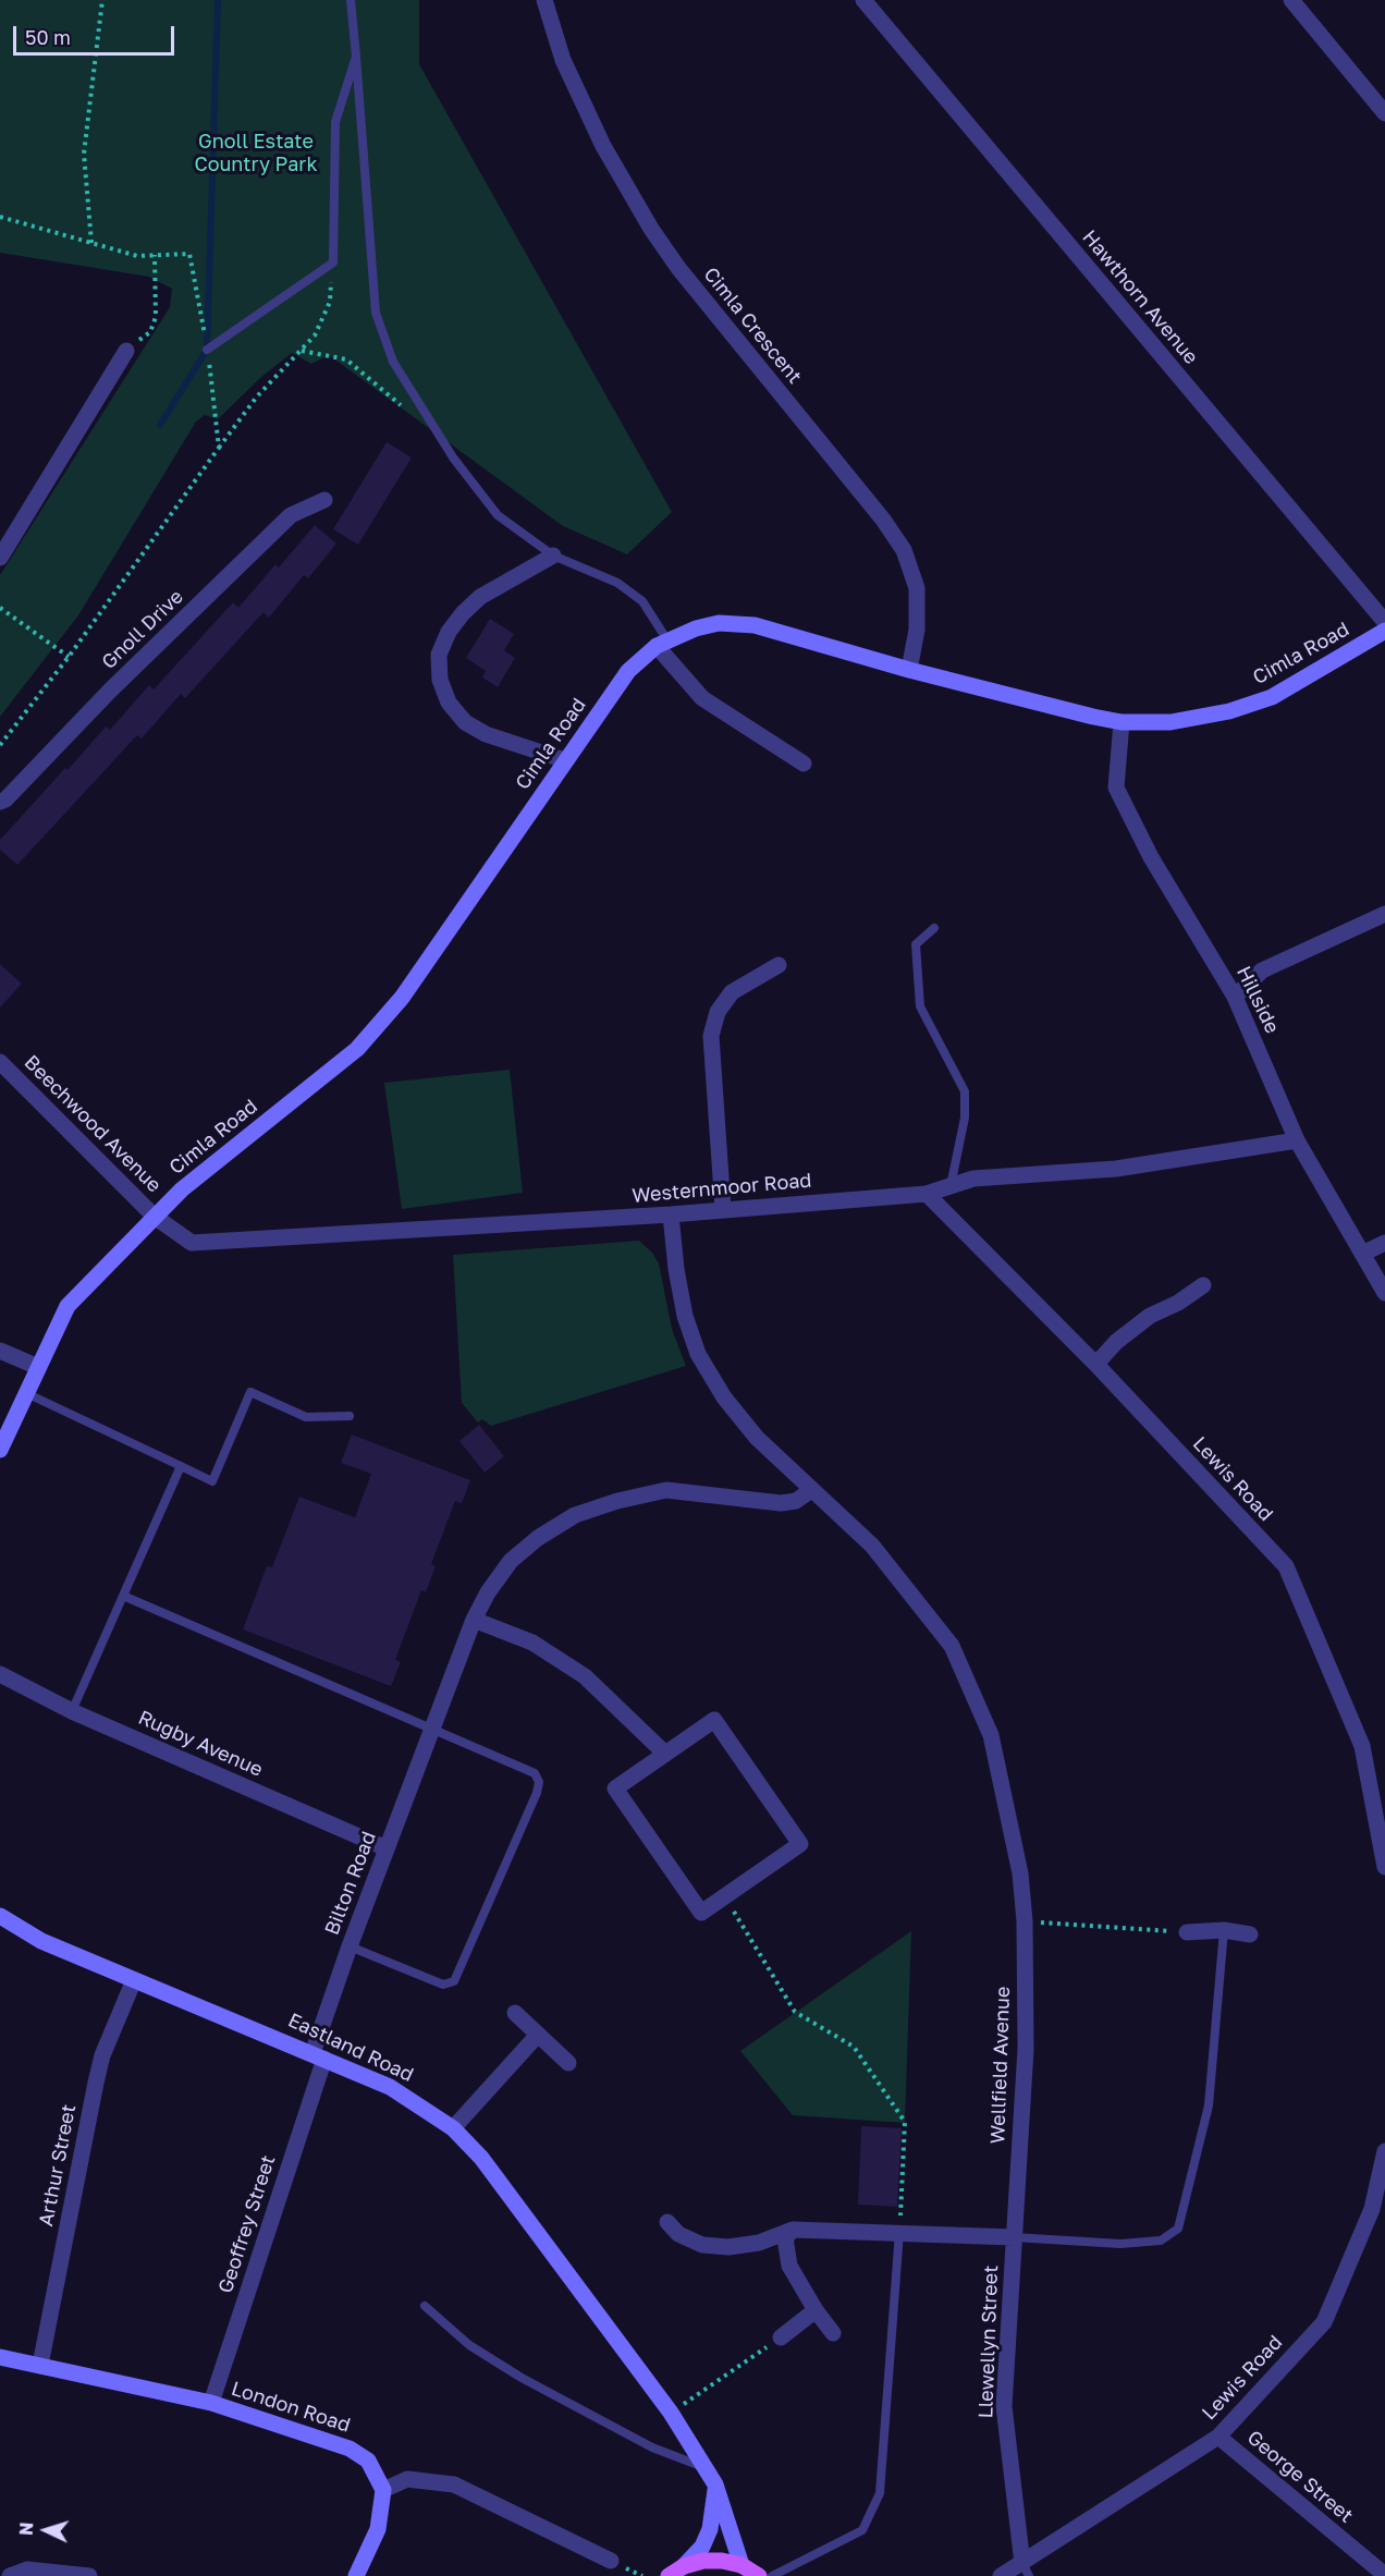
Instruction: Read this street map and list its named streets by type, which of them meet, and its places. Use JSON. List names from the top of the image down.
{
  "streets": {
    "main road": ["Cimla Road", "Eastland Road", "London Road"],
    "street": [
      "Hawthorn Avenue",
      "Cimla Crescent",
      "Gnoll Drive",
      "Hillside",
      "Beechwood Avenue",
      "Westernmoor Road",
      "Lewis Road",
      "Rugby Avenue",
      "Bilton Road",
      "Wellfield Avenue",
      "Arthur Street",
      "Geoffrey Street",
      "Llewellyn Street",
      "George Street"
    ]
  },
  "crossings": [
    ["Cimla Crescent", "Cimla Road"],
    ["Cimla Road", "Hillside"],
    ["Cimla Road", "Beechwood Avenue"],
    ["Cimla Road", "Westernmoor Road"],
    ["Hillside", "Westernmoor Road"],
    ["Beechwood Avenue", "Westernmoor Road"],
    ["Westernmoor Road", "Lewis Road"],
    ["Westernmoor Road", "Wellfield Avenue"],
    ["Lewis Road", "Llewellyn Street"],
    ["Lewis Road", "George Street"],
    ["Rugby Avenue", "Bilton Road"],
    ["Bilton Road", "Eastland Road"],
    ["Bilton Road", "Geoffrey Street"],
    ["Eastland Road", "Arthur Street"],
    ["Eastland Road", "Geoffrey Street"],
    ["Wellfield Avenue", "Llewellyn Street"],
    ["Arthur Street", "London Road"],
    ["Geoffrey Street", "London Road"]
  ],
  "parks": ["Gnoll Estate Country Park"],
  "scale_bar": "50 m",
  "north": "left"
}
